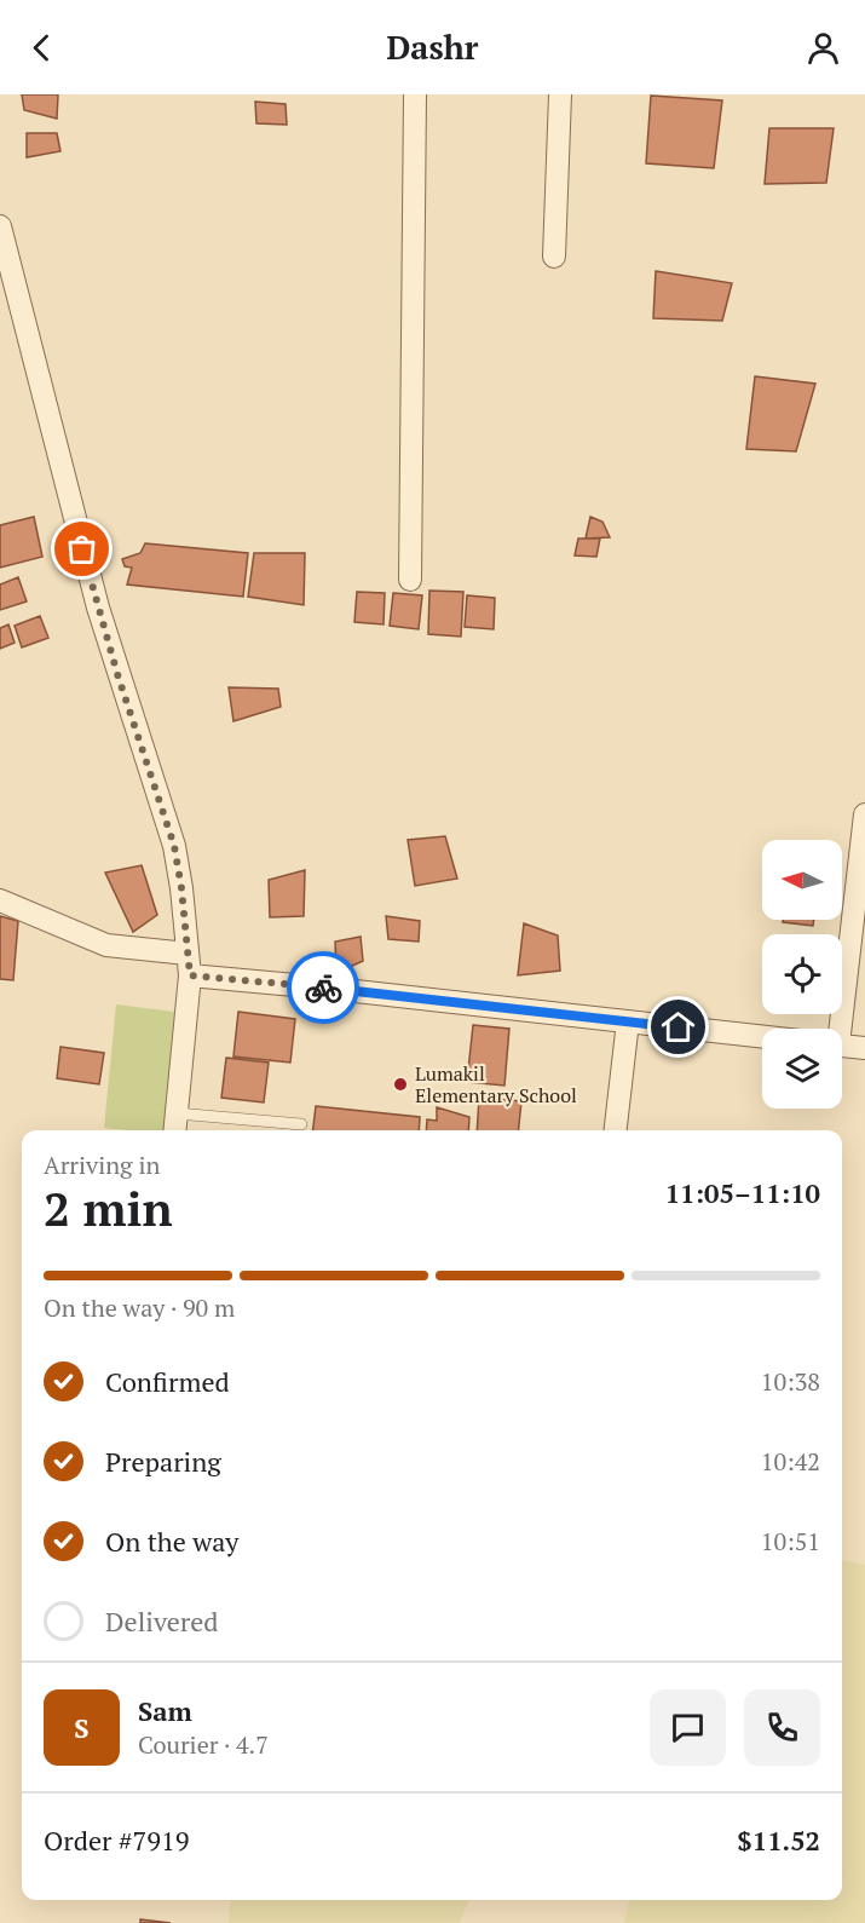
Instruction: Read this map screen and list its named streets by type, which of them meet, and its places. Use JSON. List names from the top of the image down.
{
  "places": ["Lumakil Elementary School"],
  "north": "left",
  "page": {
    "header": "Dashr",
    "heading": ["2 min", "Arriving in", "11:05–11:10"],
    "panel": [
      "Sam",
      "Courier · 4.7",
      "Order #7919",
      "$11.52"
    ],
    "bar": "On the way · 90 m",
    "list": [
      ["Confirmed", "10:38"],
      ["Preparing", "10:42"],
      ["On the way", "10:51"],
      "Delivered"
    ],
    "round": "S"
  }
}
